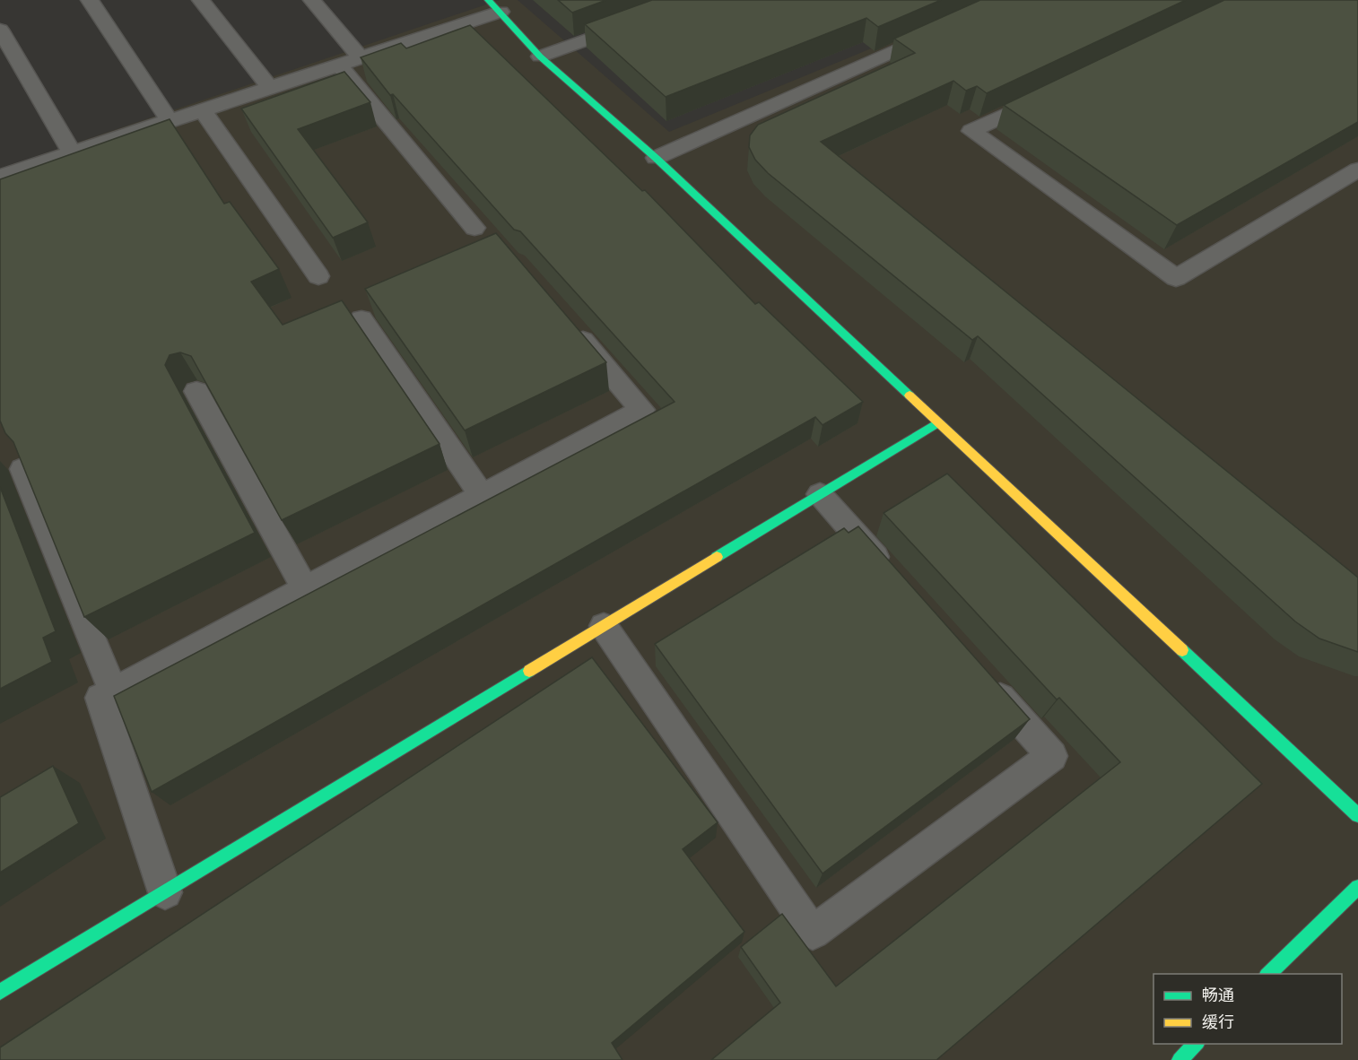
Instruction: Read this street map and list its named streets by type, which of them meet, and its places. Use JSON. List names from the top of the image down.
{
  "legend": ["畅通", "缓行"]
}
